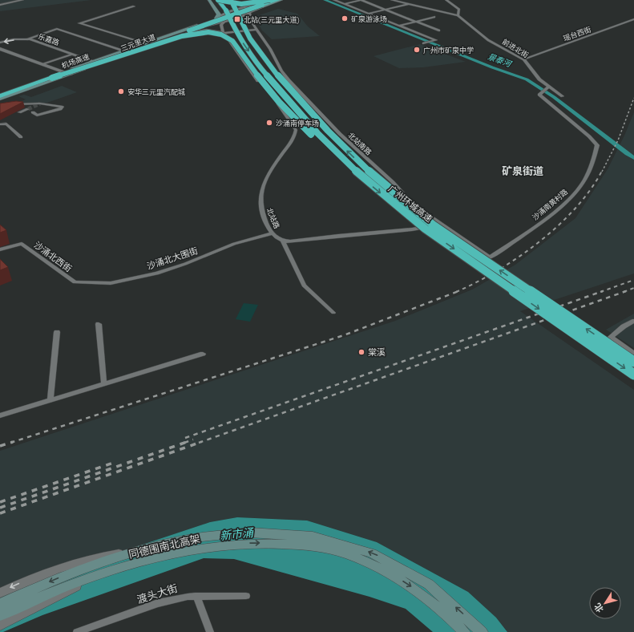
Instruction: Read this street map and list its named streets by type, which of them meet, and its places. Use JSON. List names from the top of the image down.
{
  "streets": {
    "highway": ["机场高速", "广州环城高速"],
    "main road": ["三元里大道", "同德围南北高架"],
    "street": [
      "瑶台西街",
      "乐嘉路",
      "前进北街",
      "北站南路",
      "沙涌南黄村路",
      "北站路",
      "沙涌北西街",
      "沙涌北大围街",
      "渡头大街"
    ]
  },
  "crossings": [
    ["瑶台西街", "前进北街"],
    ["乐嘉路", "三元里大道"],
    ["三元里大道", "机场高速"],
    ["前进北街", "沙涌南黄村路"],
    ["北站南路", "沙涌南黄村路"],
    ["北站路", "沙涌北大围街"],
    ["沙涌北西街", "沙涌北大围街"]
  ],
  "districts": ["矿泉街道"],
  "water": ["景泰河", "新市涌"],
  "places": {
    "other": [
      "矿泉游泳场",
      "广州市矿泉中学",
      "安华三元里汽配城",
      "沙涌南停车场",
      "棠溪"
    ],
    "transit": ["北站(三元里大道)"]
  },
  "north": "bottom left"
}
